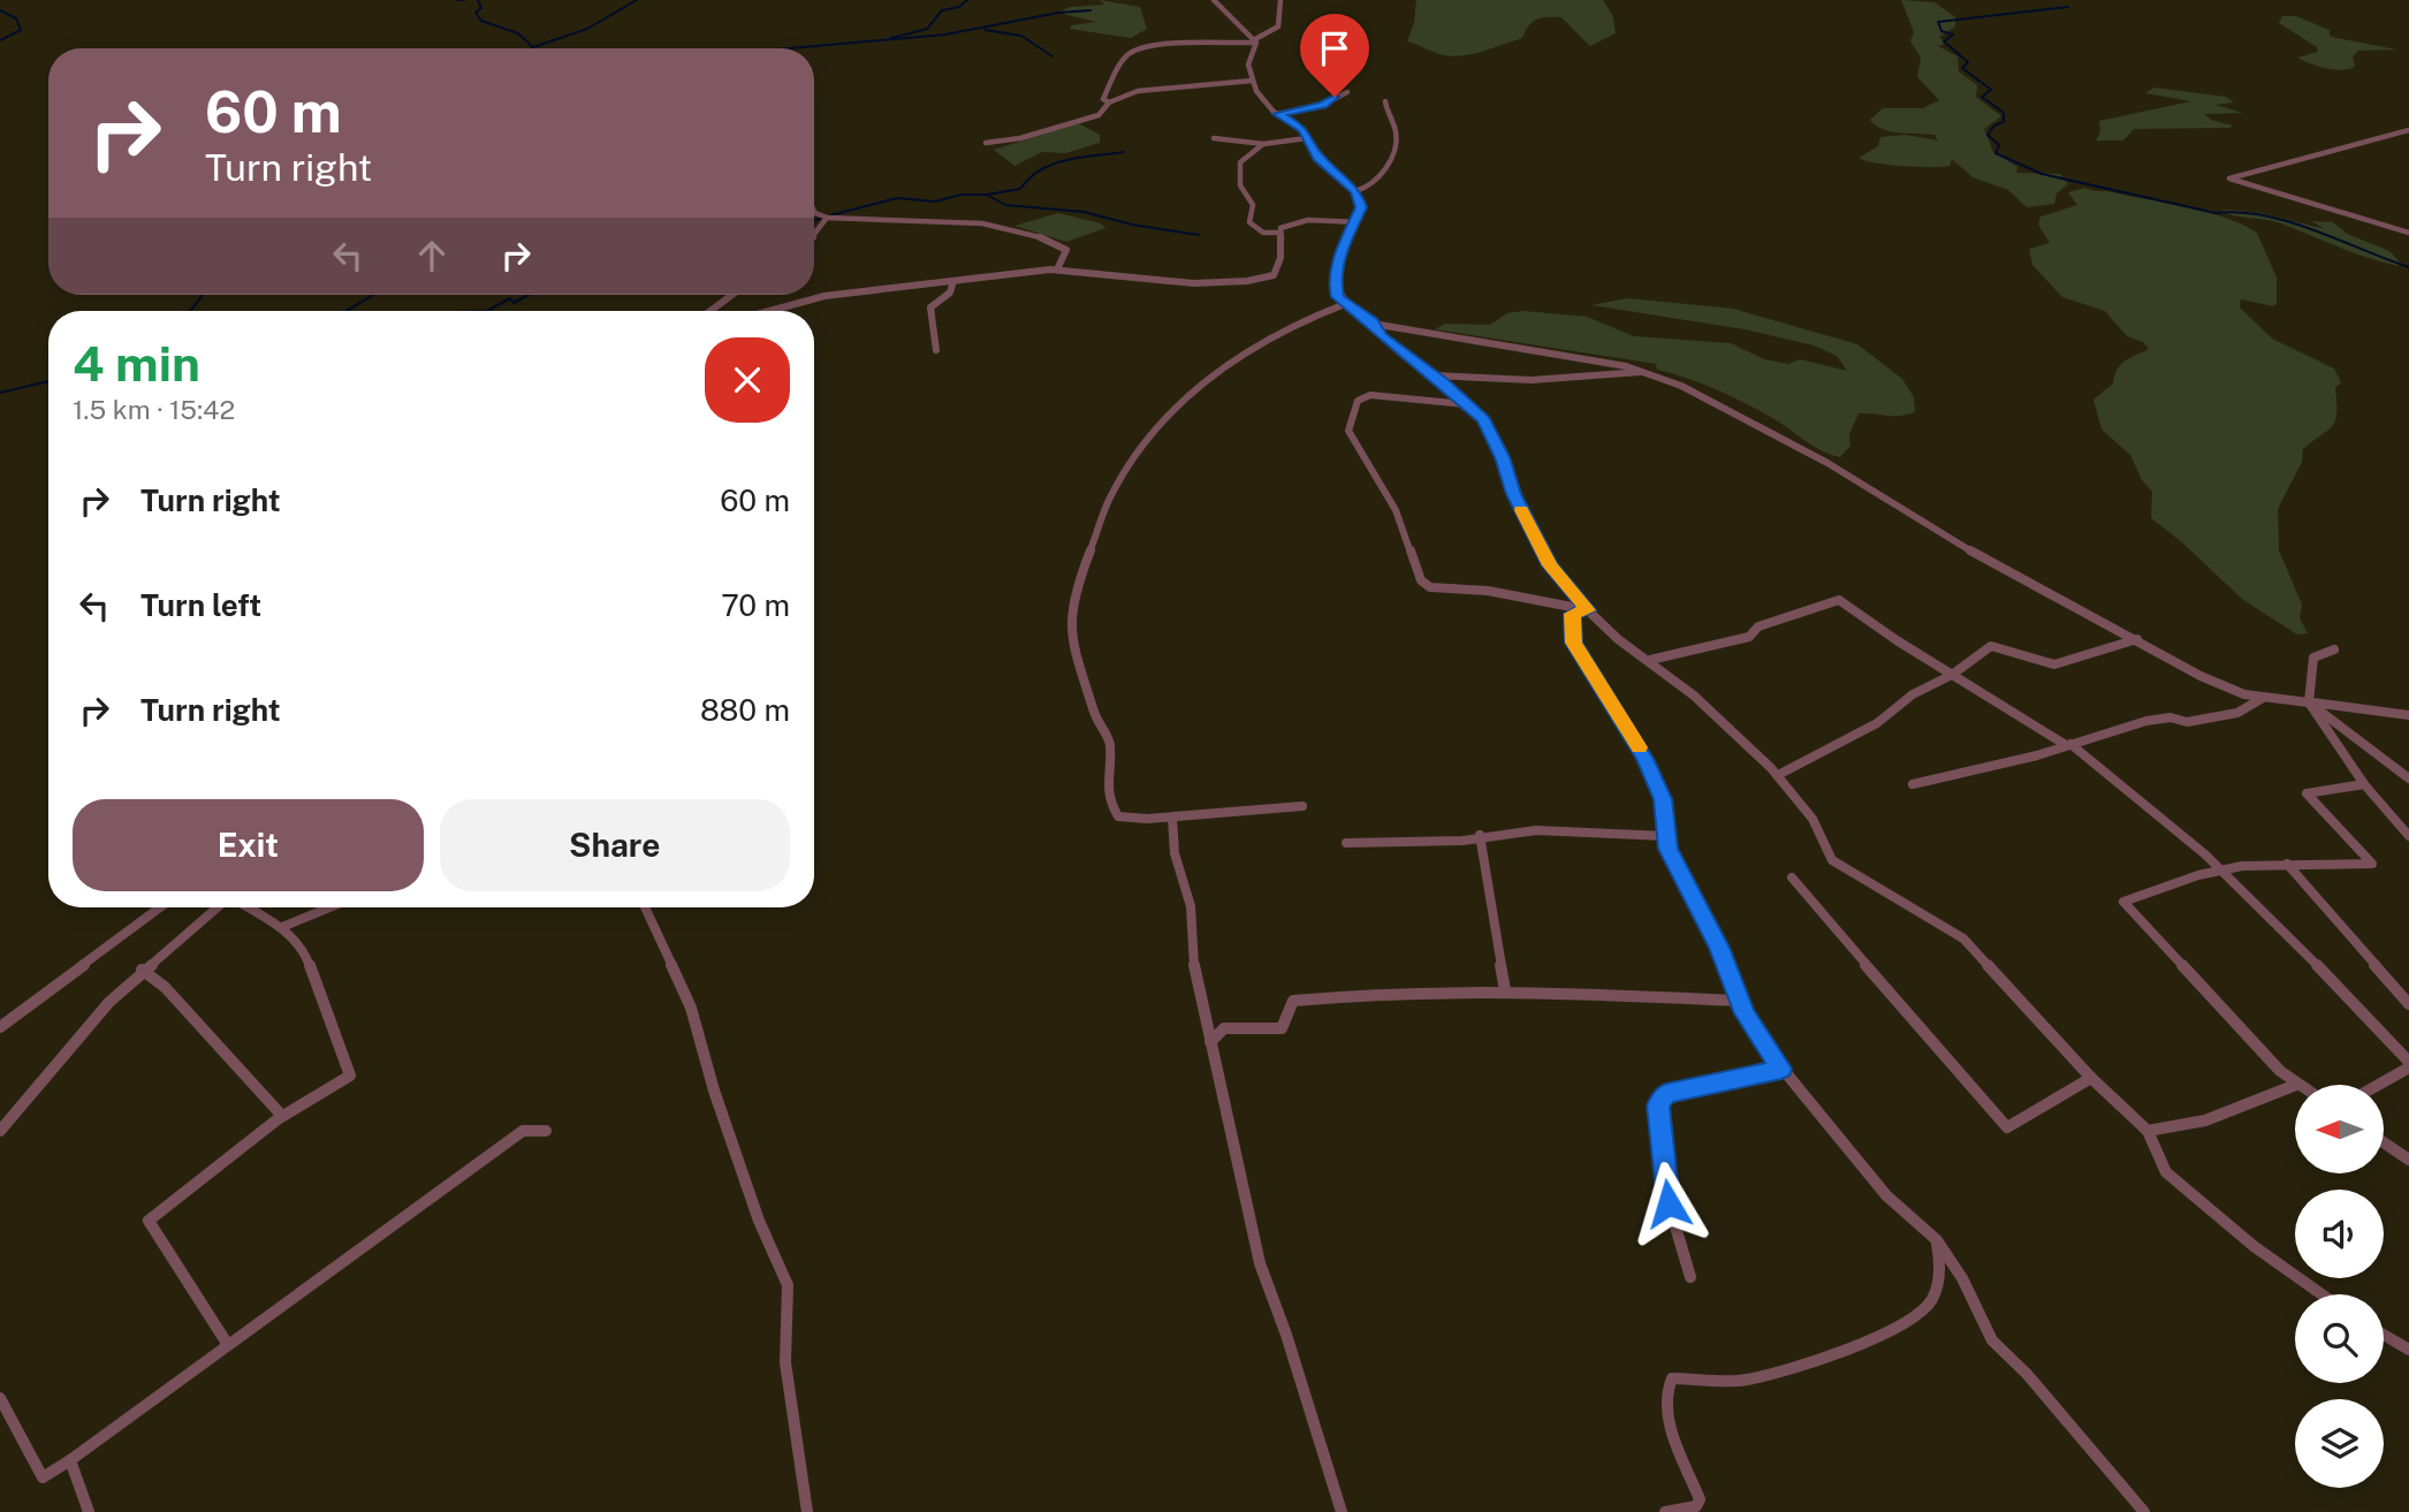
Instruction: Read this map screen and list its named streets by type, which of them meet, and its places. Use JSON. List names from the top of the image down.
{
  "north": "left",
  "page": {
    "turn": ["60 m", "Turn right"],
    "heading": ["4 min", "1.5 km · 15:42"],
    "list": [
      {
        "name": "Turn right",
        "value": "60 m"
      },
      {
        "name": "Turn left",
        "value": "70 m"
      },
      {
        "name": "Turn right",
        "value": "880 m"
      }
    ],
    "buttons": ["Exit", "Share"]
  }
}
